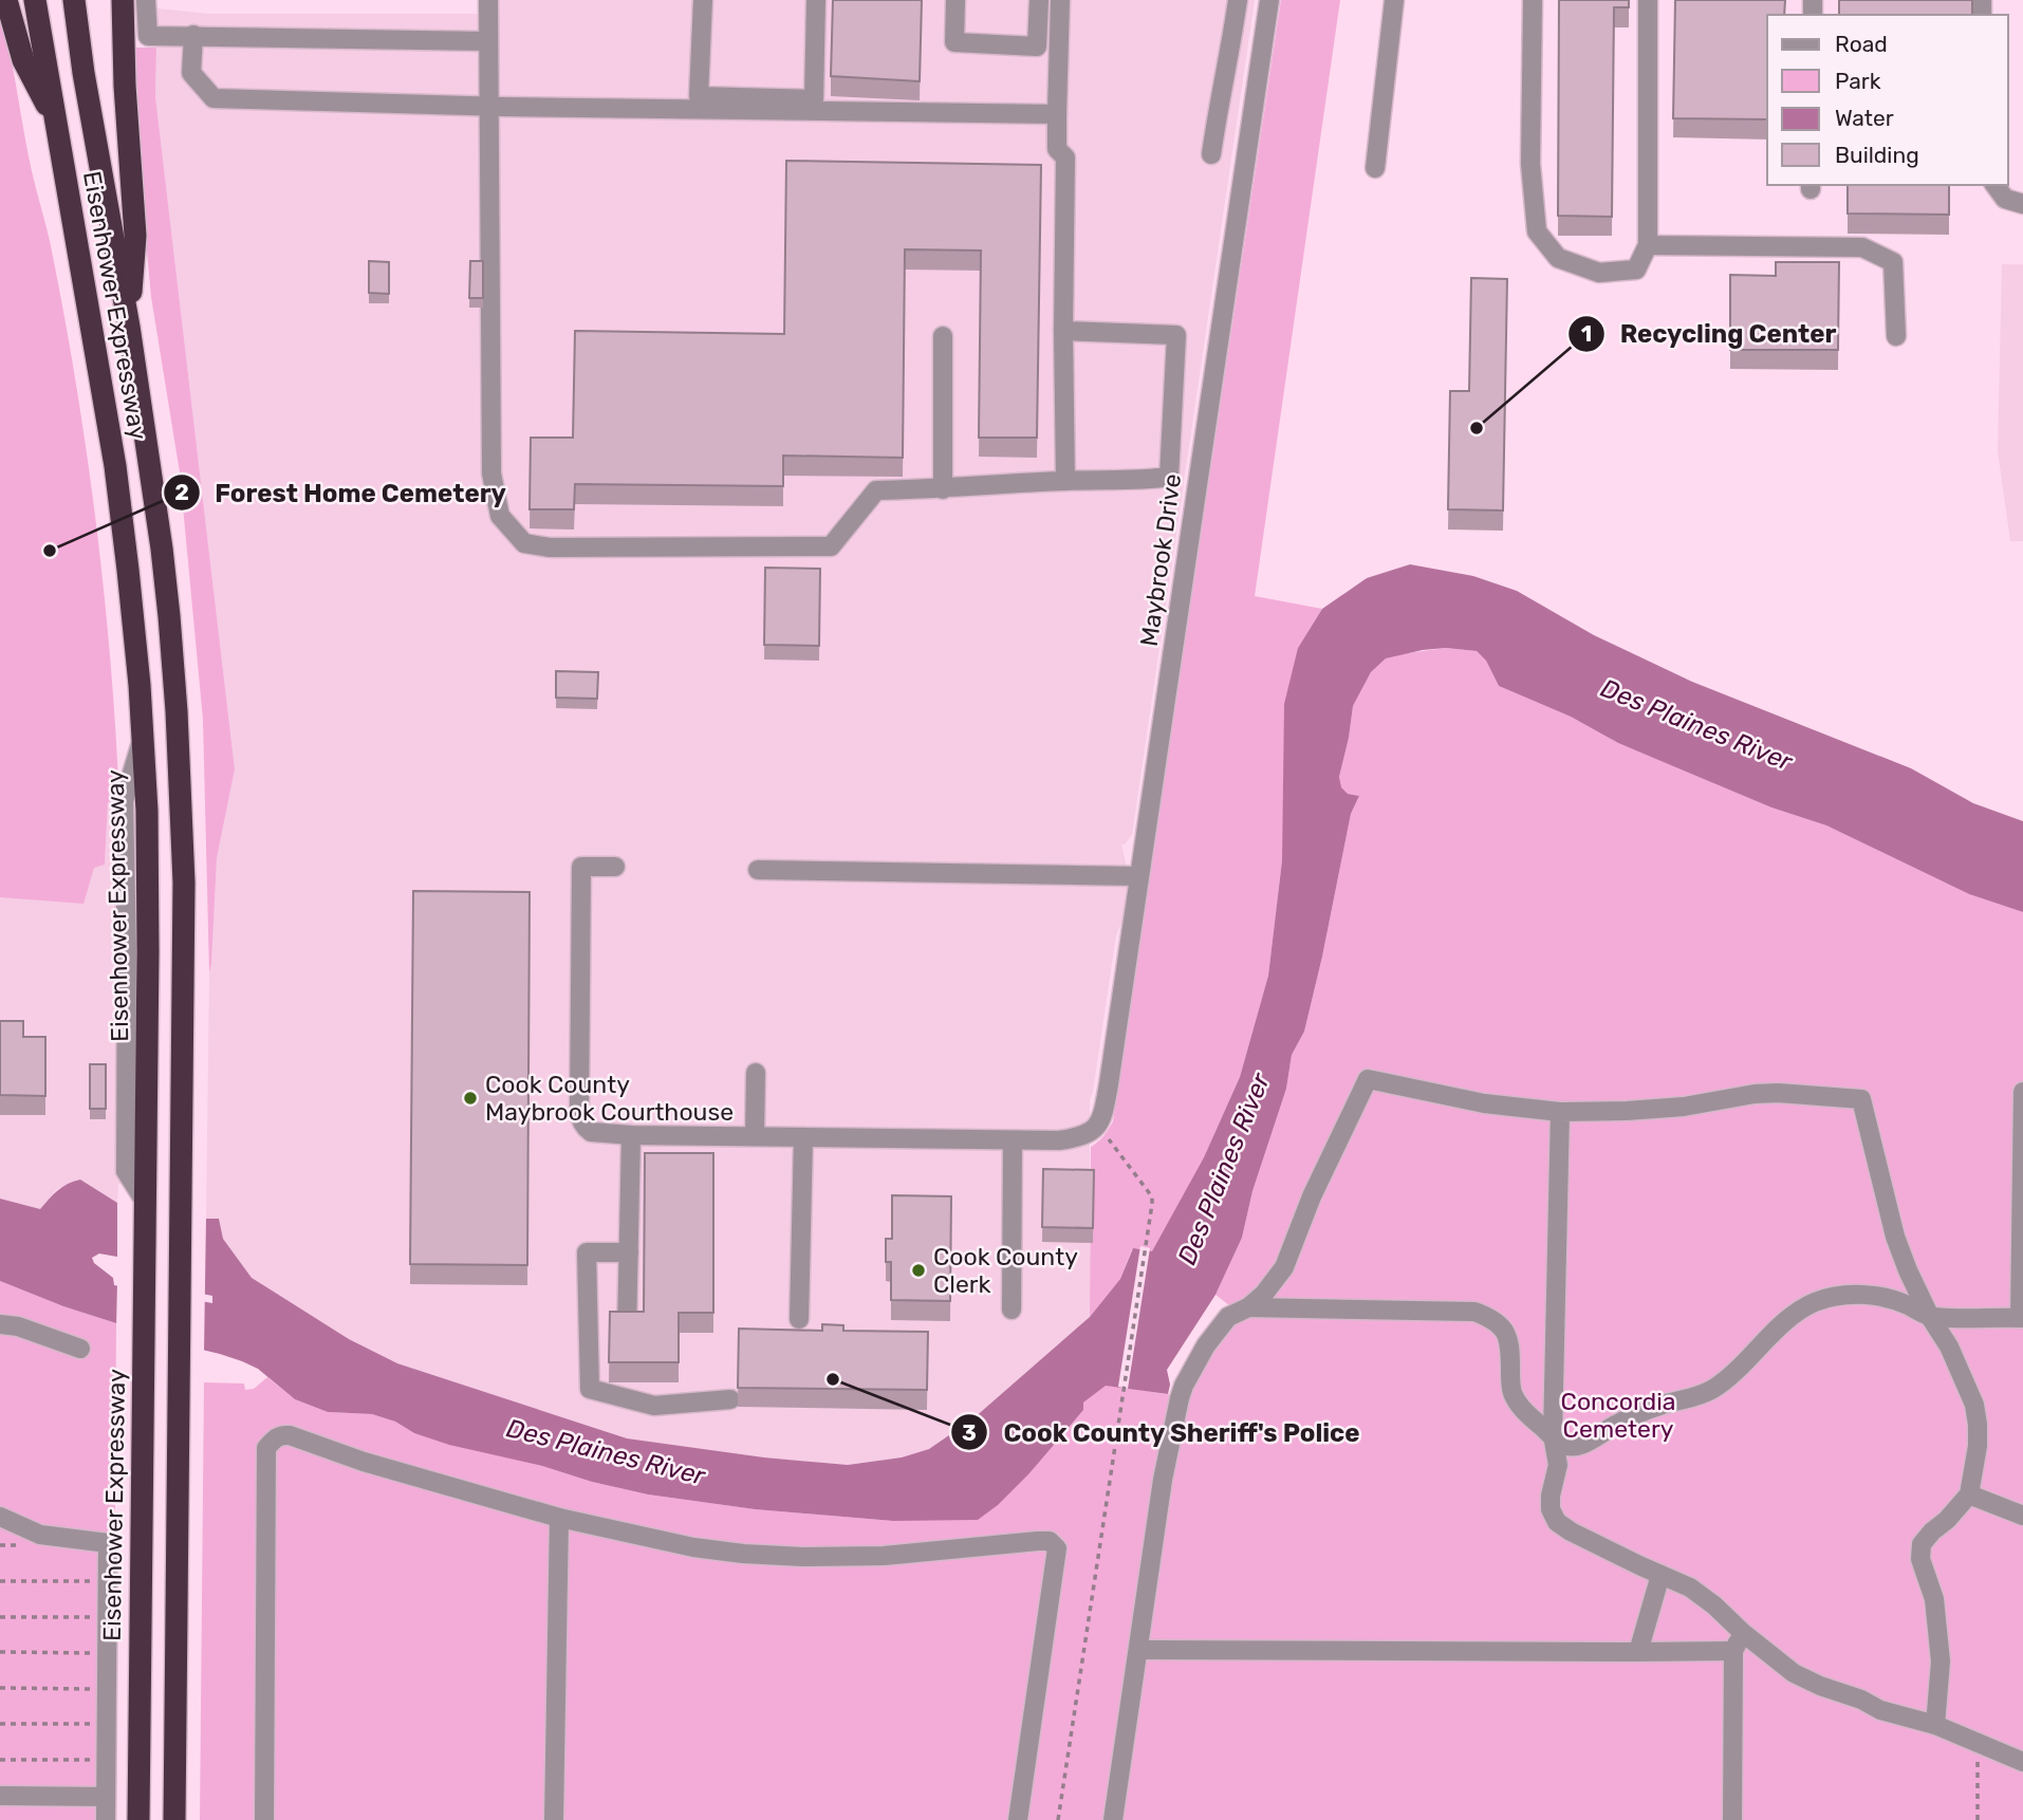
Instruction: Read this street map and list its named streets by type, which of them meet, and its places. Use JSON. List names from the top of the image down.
{
  "streets": {
    "highway": ["Eisenhower Expressway"],
    "street": ["Maybrook Drive"]
  },
  "water": ["Des Plaines River"],
  "parks": ["Concordia Cemetery"],
  "places": [
    "Recycling Center",
    "Forest Home Cemetery",
    "Cook County Maybrook Courthouse",
    "Cook County Clerk",
    "Cook County Sheriff's Police"
  ],
  "legend": [
    "Road",
    "Park",
    "Water",
    "Building"
  ]
}
